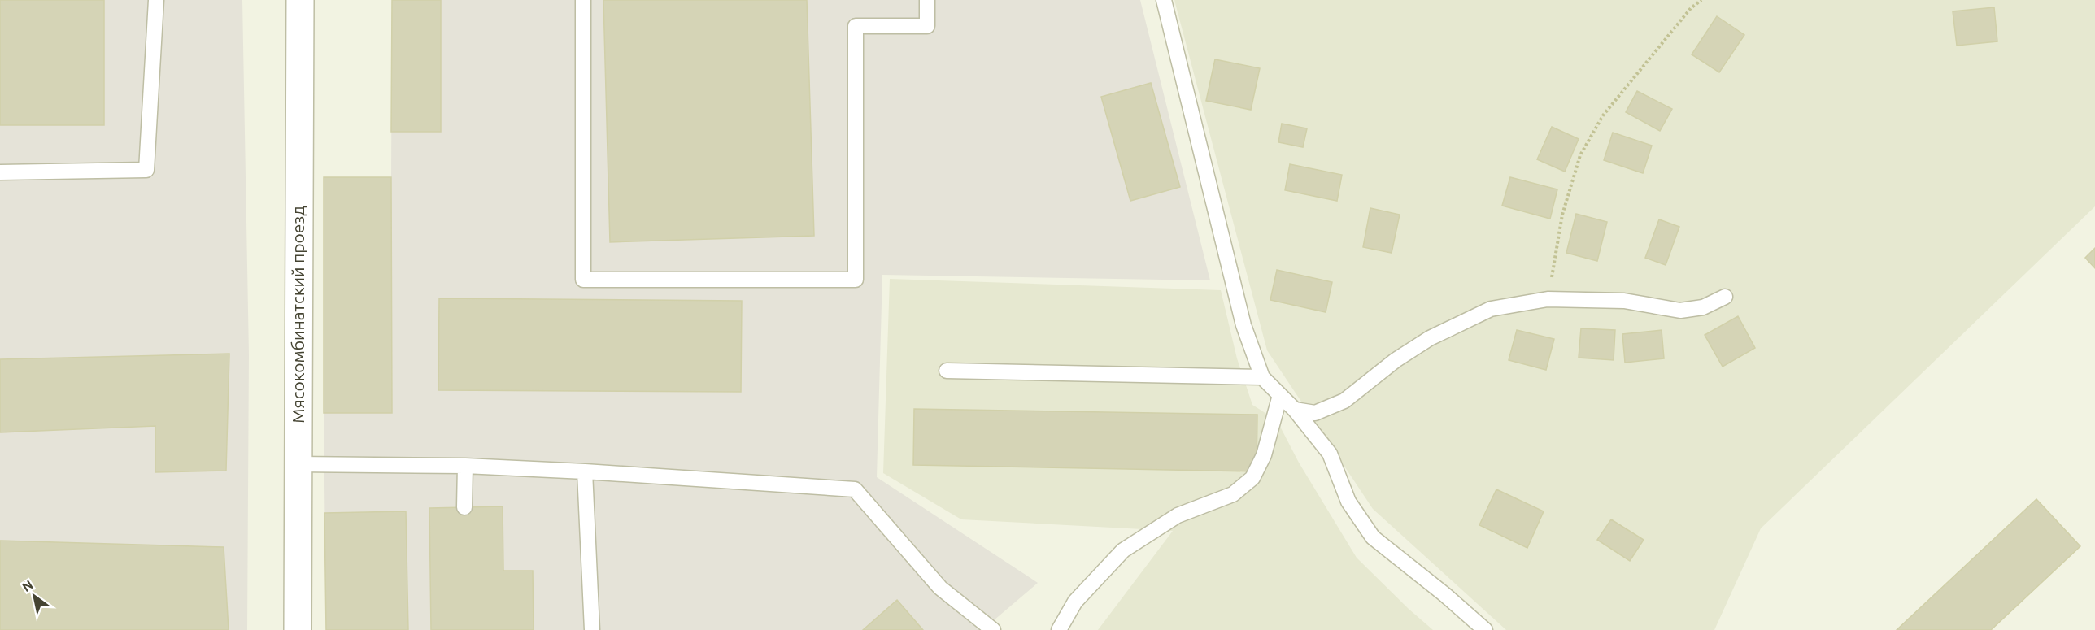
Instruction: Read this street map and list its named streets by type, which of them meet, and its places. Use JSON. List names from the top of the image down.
{
  "streets": {
    "street": ["Мясокомбинатский проезд"]
  },
  "north": "top left"
}
